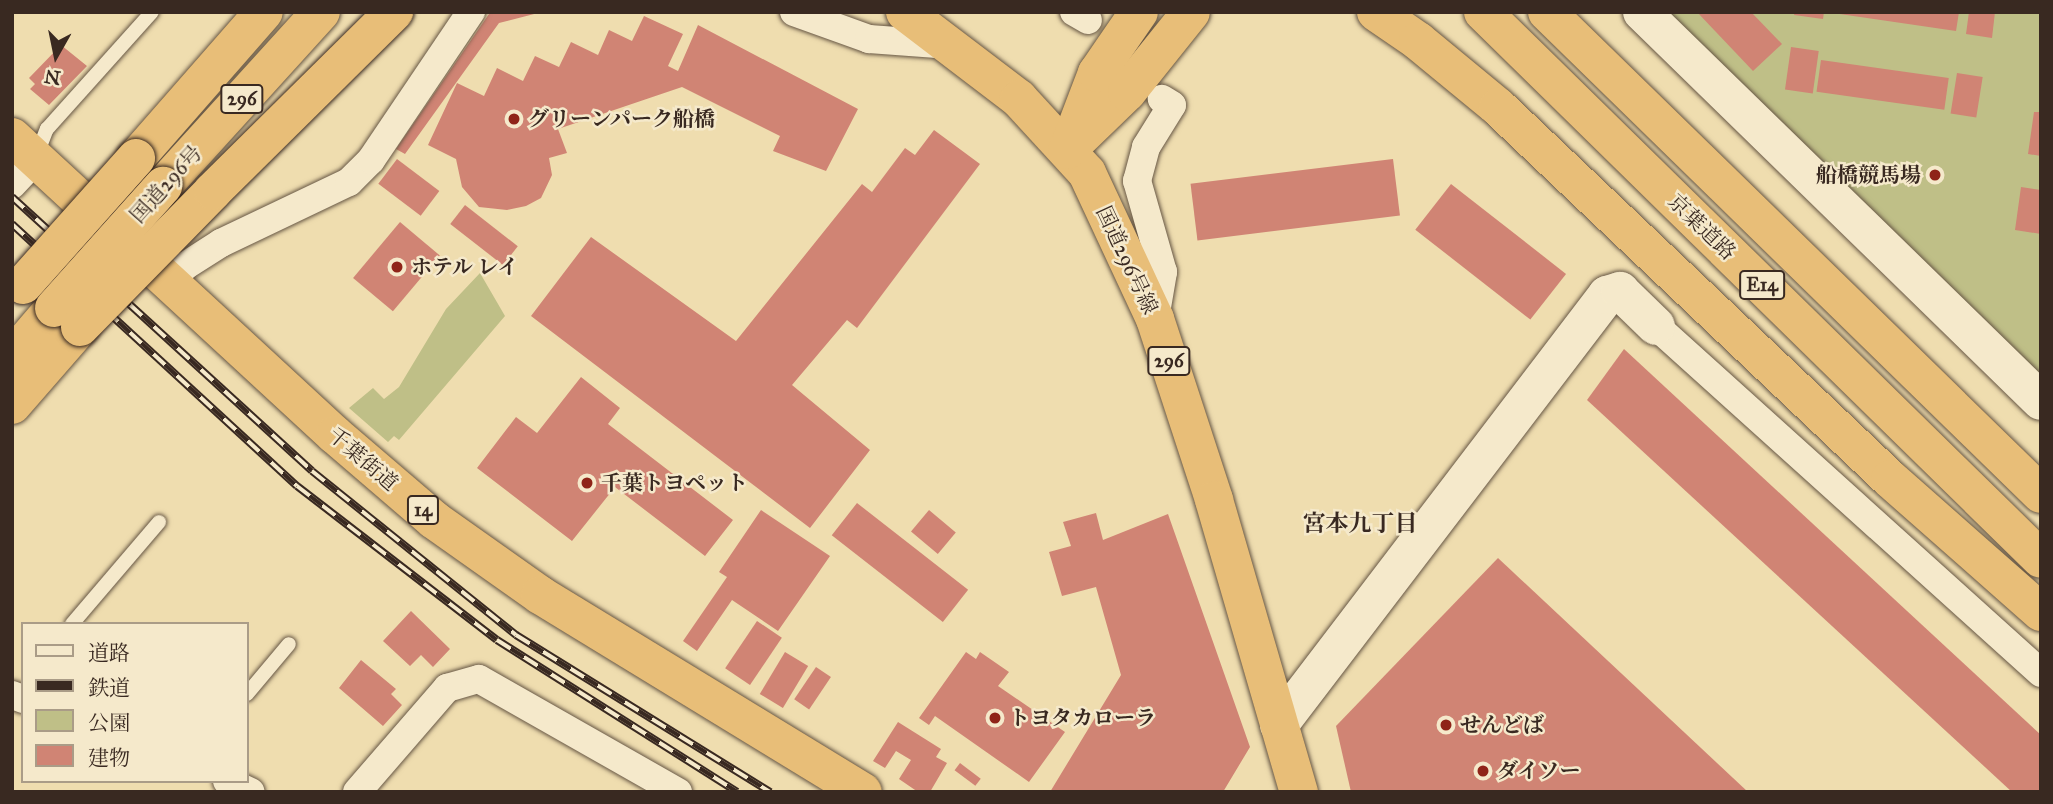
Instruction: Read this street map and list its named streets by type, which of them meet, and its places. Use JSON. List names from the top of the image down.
{
  "streets": {
    "highway": [
      "296",
      "国道296号",
      "京葉道路",
      "国道296号線",
      "E14",
      "千葉街道",
      "14"
    ]
  },
  "districts": ["宮本九丁目"],
  "places": [
    "グリーンパーク船橋",
    "船橋競馬場",
    "ホテル レイ",
    "千葉トヨペット",
    "トヨタカローラ",
    "せんどば",
    "ダイソー"
  ],
  "legend": [
    "道路",
    "鉄道",
    "公園",
    "建物"
  ],
  "north": "bottom"
}
